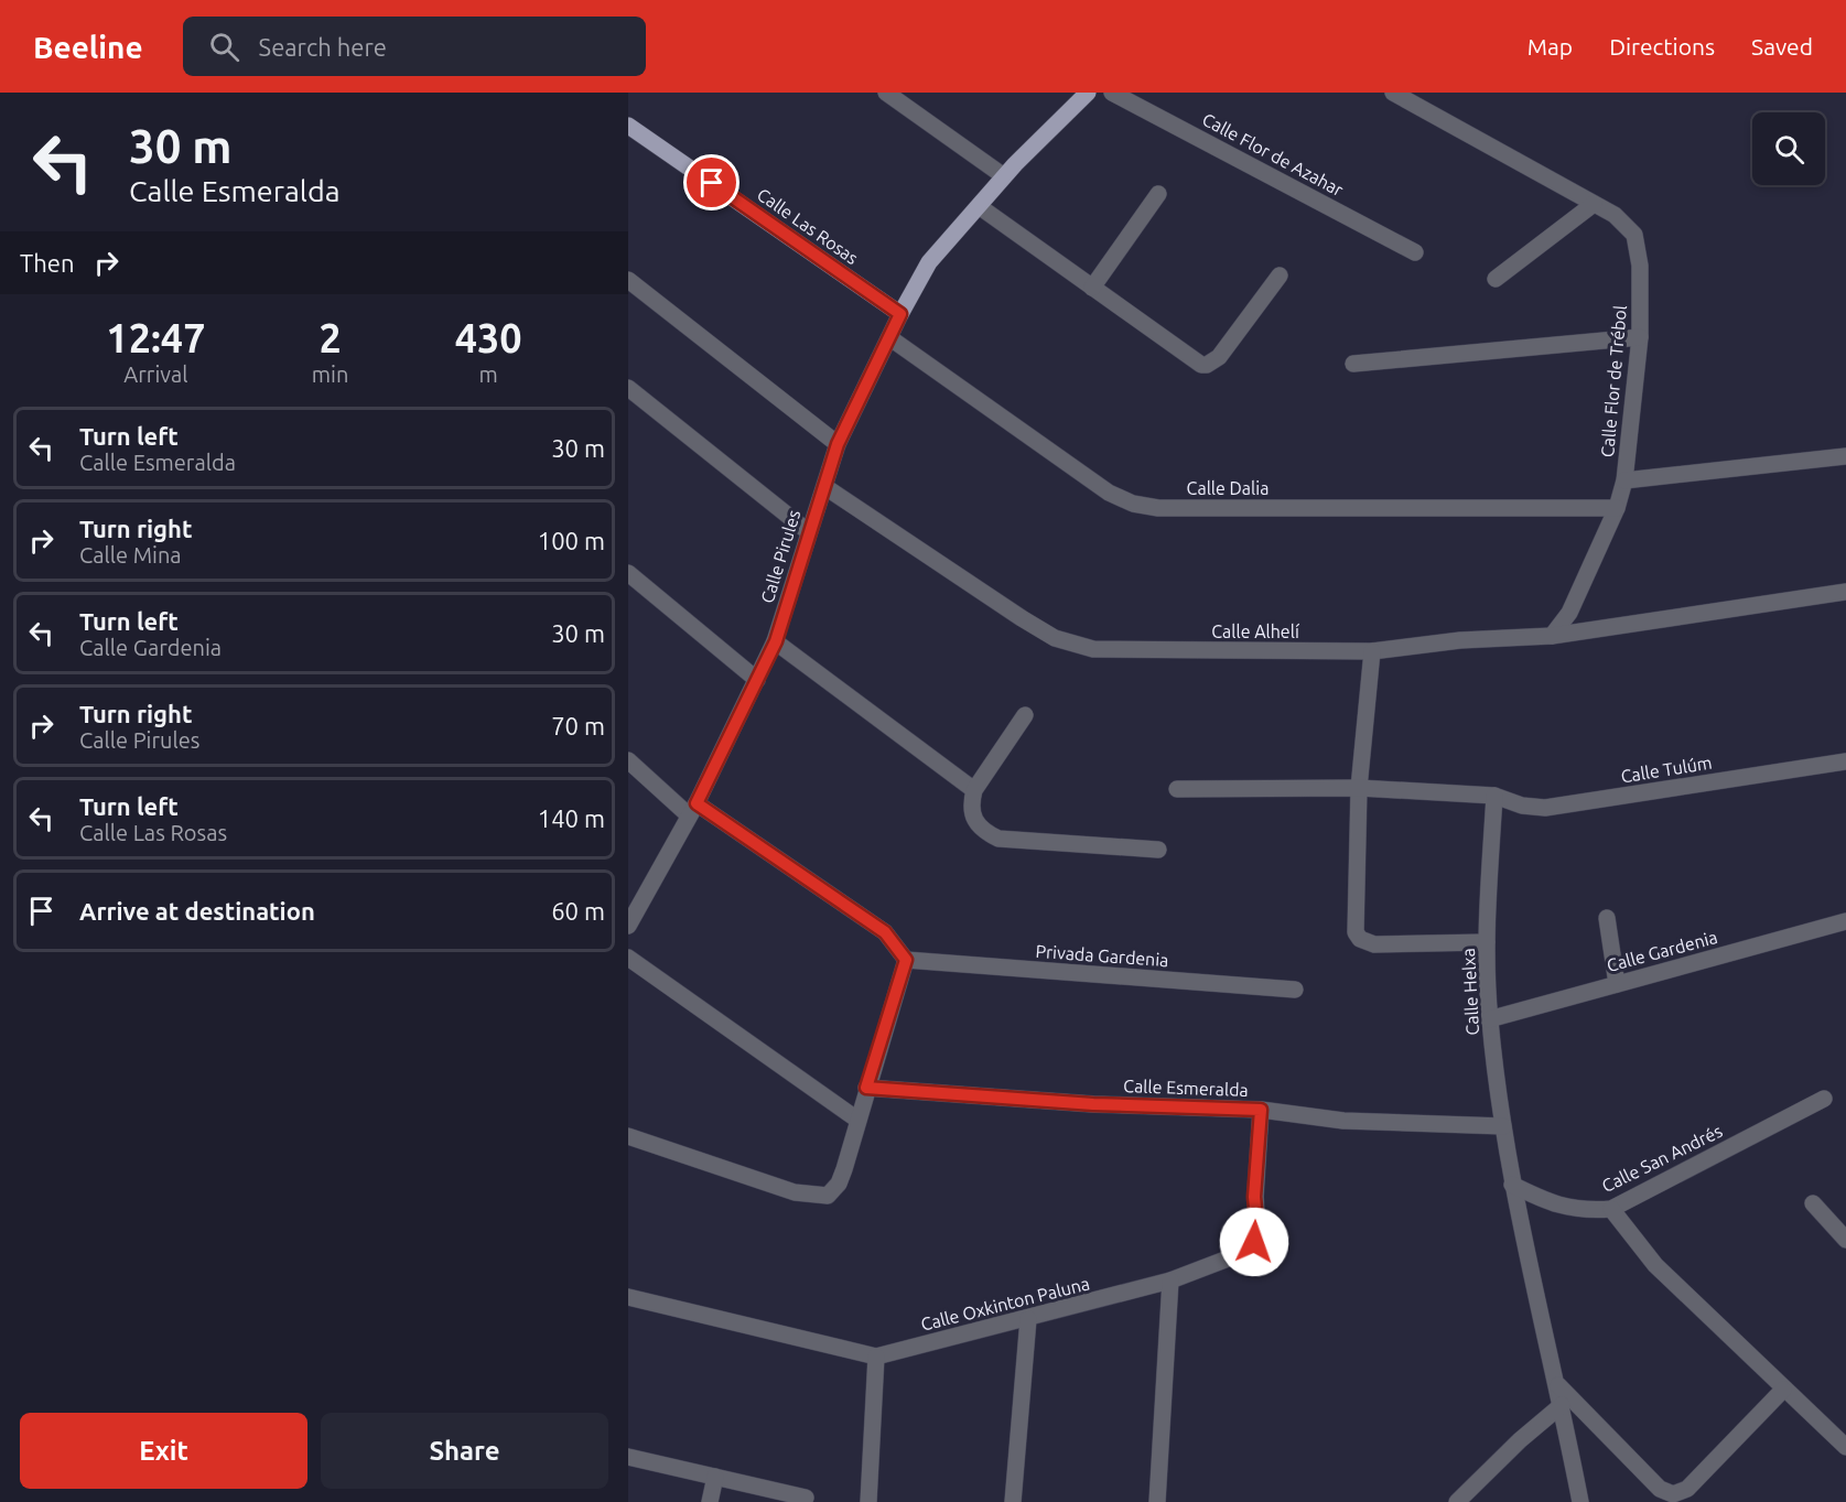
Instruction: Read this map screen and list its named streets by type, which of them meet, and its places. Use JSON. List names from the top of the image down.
{
  "streets": {
    "main road": ["Calle Las Rosas", "Calle Pirules"],
    "street": [
      "Calle Flor de Azahar",
      "Calle Flor de Trébol",
      "Calle Dalia",
      "Calle Alhelí",
      "Calle Tulúm",
      "Calle Gardenia",
      "Privada Gardenia",
      "Calle Helxa",
      "Calle Esmeralda",
      "Calle San Andrés",
      "Calle Oxkinton Paluna"
    ]
  },
  "crossings": [
    ["Calle Las Rosas", "Calle Pirules"],
    ["Calle Flor de Trébol", "Calle Dalia"],
    ["Calle Flor de Trébol", "Calle Alhelí"],
    ["Calle Dalia", "Calle Pirules"],
    ["Calle Pirules", "Calle Alhelí"],
    ["Calle Tulúm", "Calle Helxa"],
    ["Calle Gardenia", "Calle Helxa"],
    ["Calle Helxa", "Calle Esmeralda"],
    ["Calle Helxa", "Calle San Andrés"],
    ["Calle Esmeralda", "Calle Oxkinton Paluna"]
  ],
  "page": {
    "header": "Beeline",
    "search": "Search here",
    "nav": ["Map", "Directions", "Saved"],
    "turn": ["30 m", "Calle Esmeralda"],
    "then": "Then",
    "eta": [
      "12:47",
      "Arrival",
      "2",
      "min",
      "430",
      "m"
    ],
    "list": [
      {
        "name": "Turn left",
        "note": "Calle Esmeralda",
        "value": "30 m"
      },
      {
        "name": "Turn right",
        "note": "Calle Mina",
        "value": "100 m"
      },
      {
        "name": "Turn left",
        "note": "Calle Gardenia",
        "value": "30 m"
      },
      {
        "name": "Turn right",
        "note": "Calle Pirules",
        "value": "70 m"
      },
      {
        "name": "Turn left",
        "note": "Calle Las Rosas",
        "value": "140 m"
      },
      {
        "name": "Arrive at destination",
        "value": "60 m"
      }
    ],
    "buttons": ["Exit", "Share"]
  }
}
